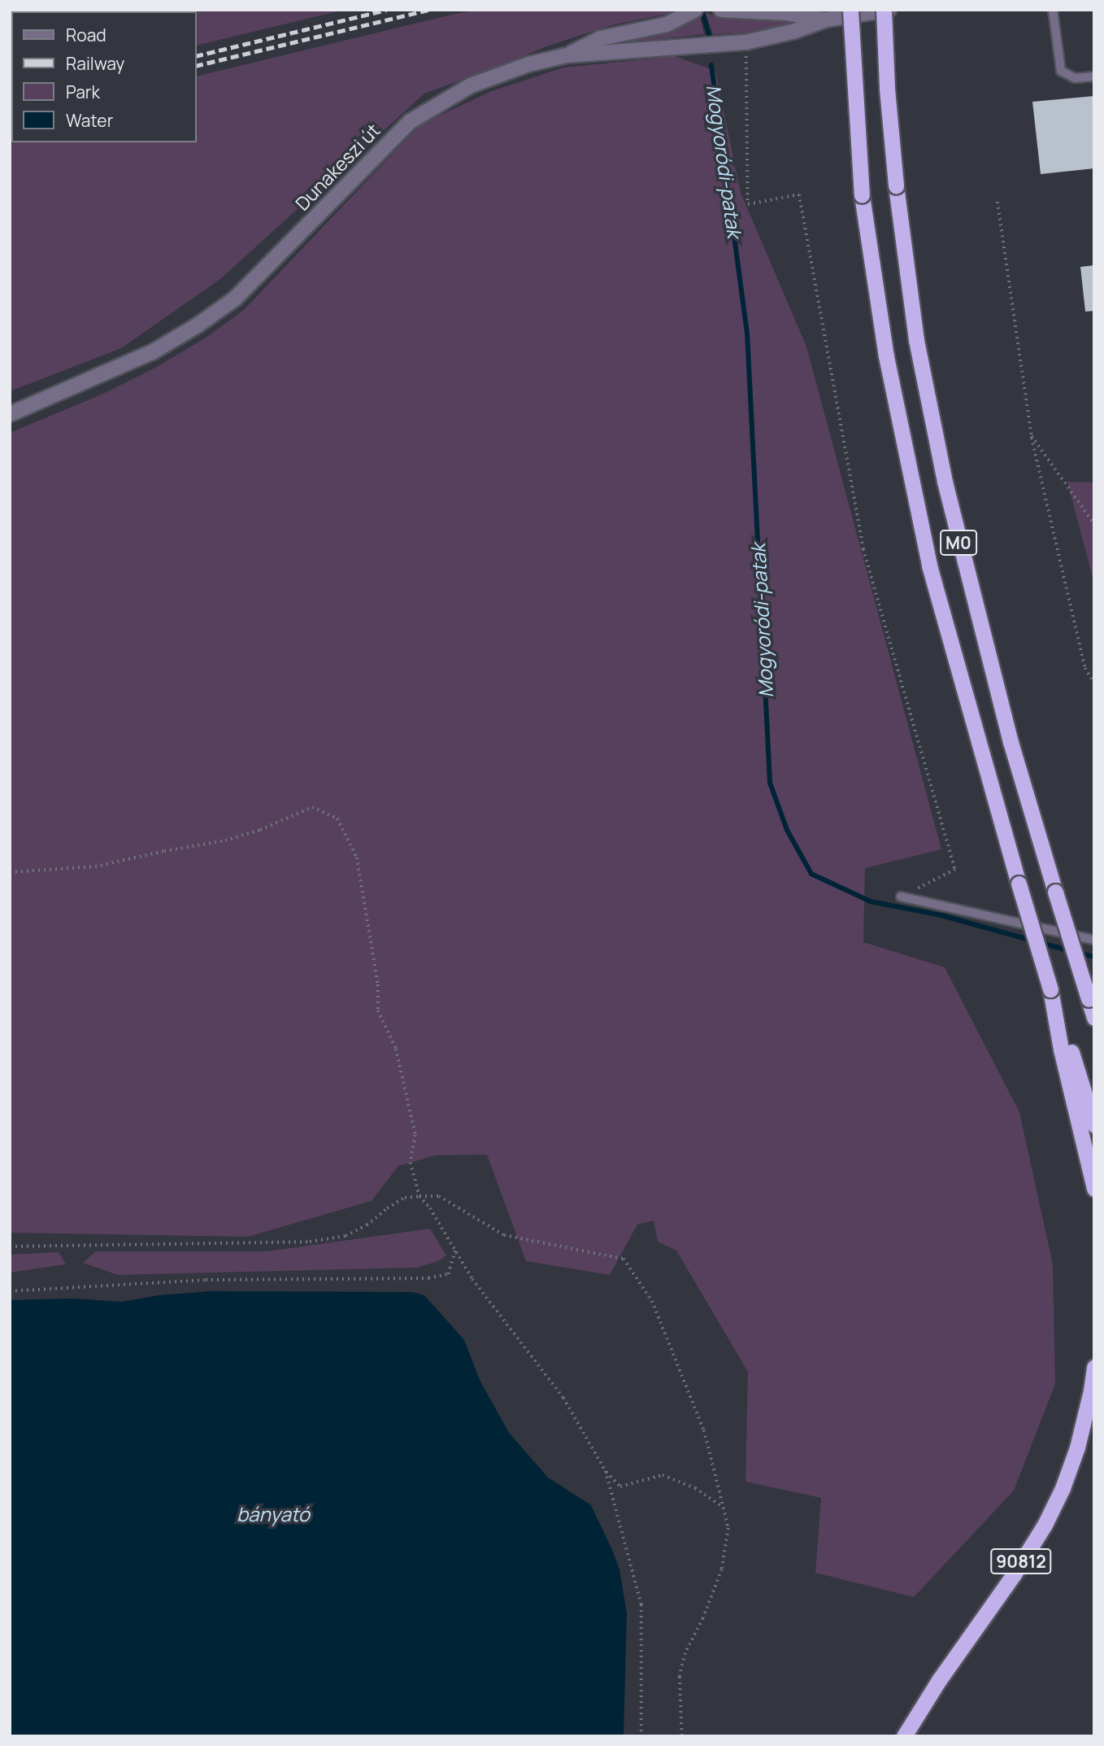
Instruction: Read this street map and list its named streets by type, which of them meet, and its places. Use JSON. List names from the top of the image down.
{
  "streets": {
    "highway": ["M0", "90812"],
    "street": ["Dunakeszi út"]
  },
  "water": ["Mogyoródi-patak", "bányató"],
  "legend": [
    "Road",
    "Railway",
    "Park",
    "Water"
  ]
}
